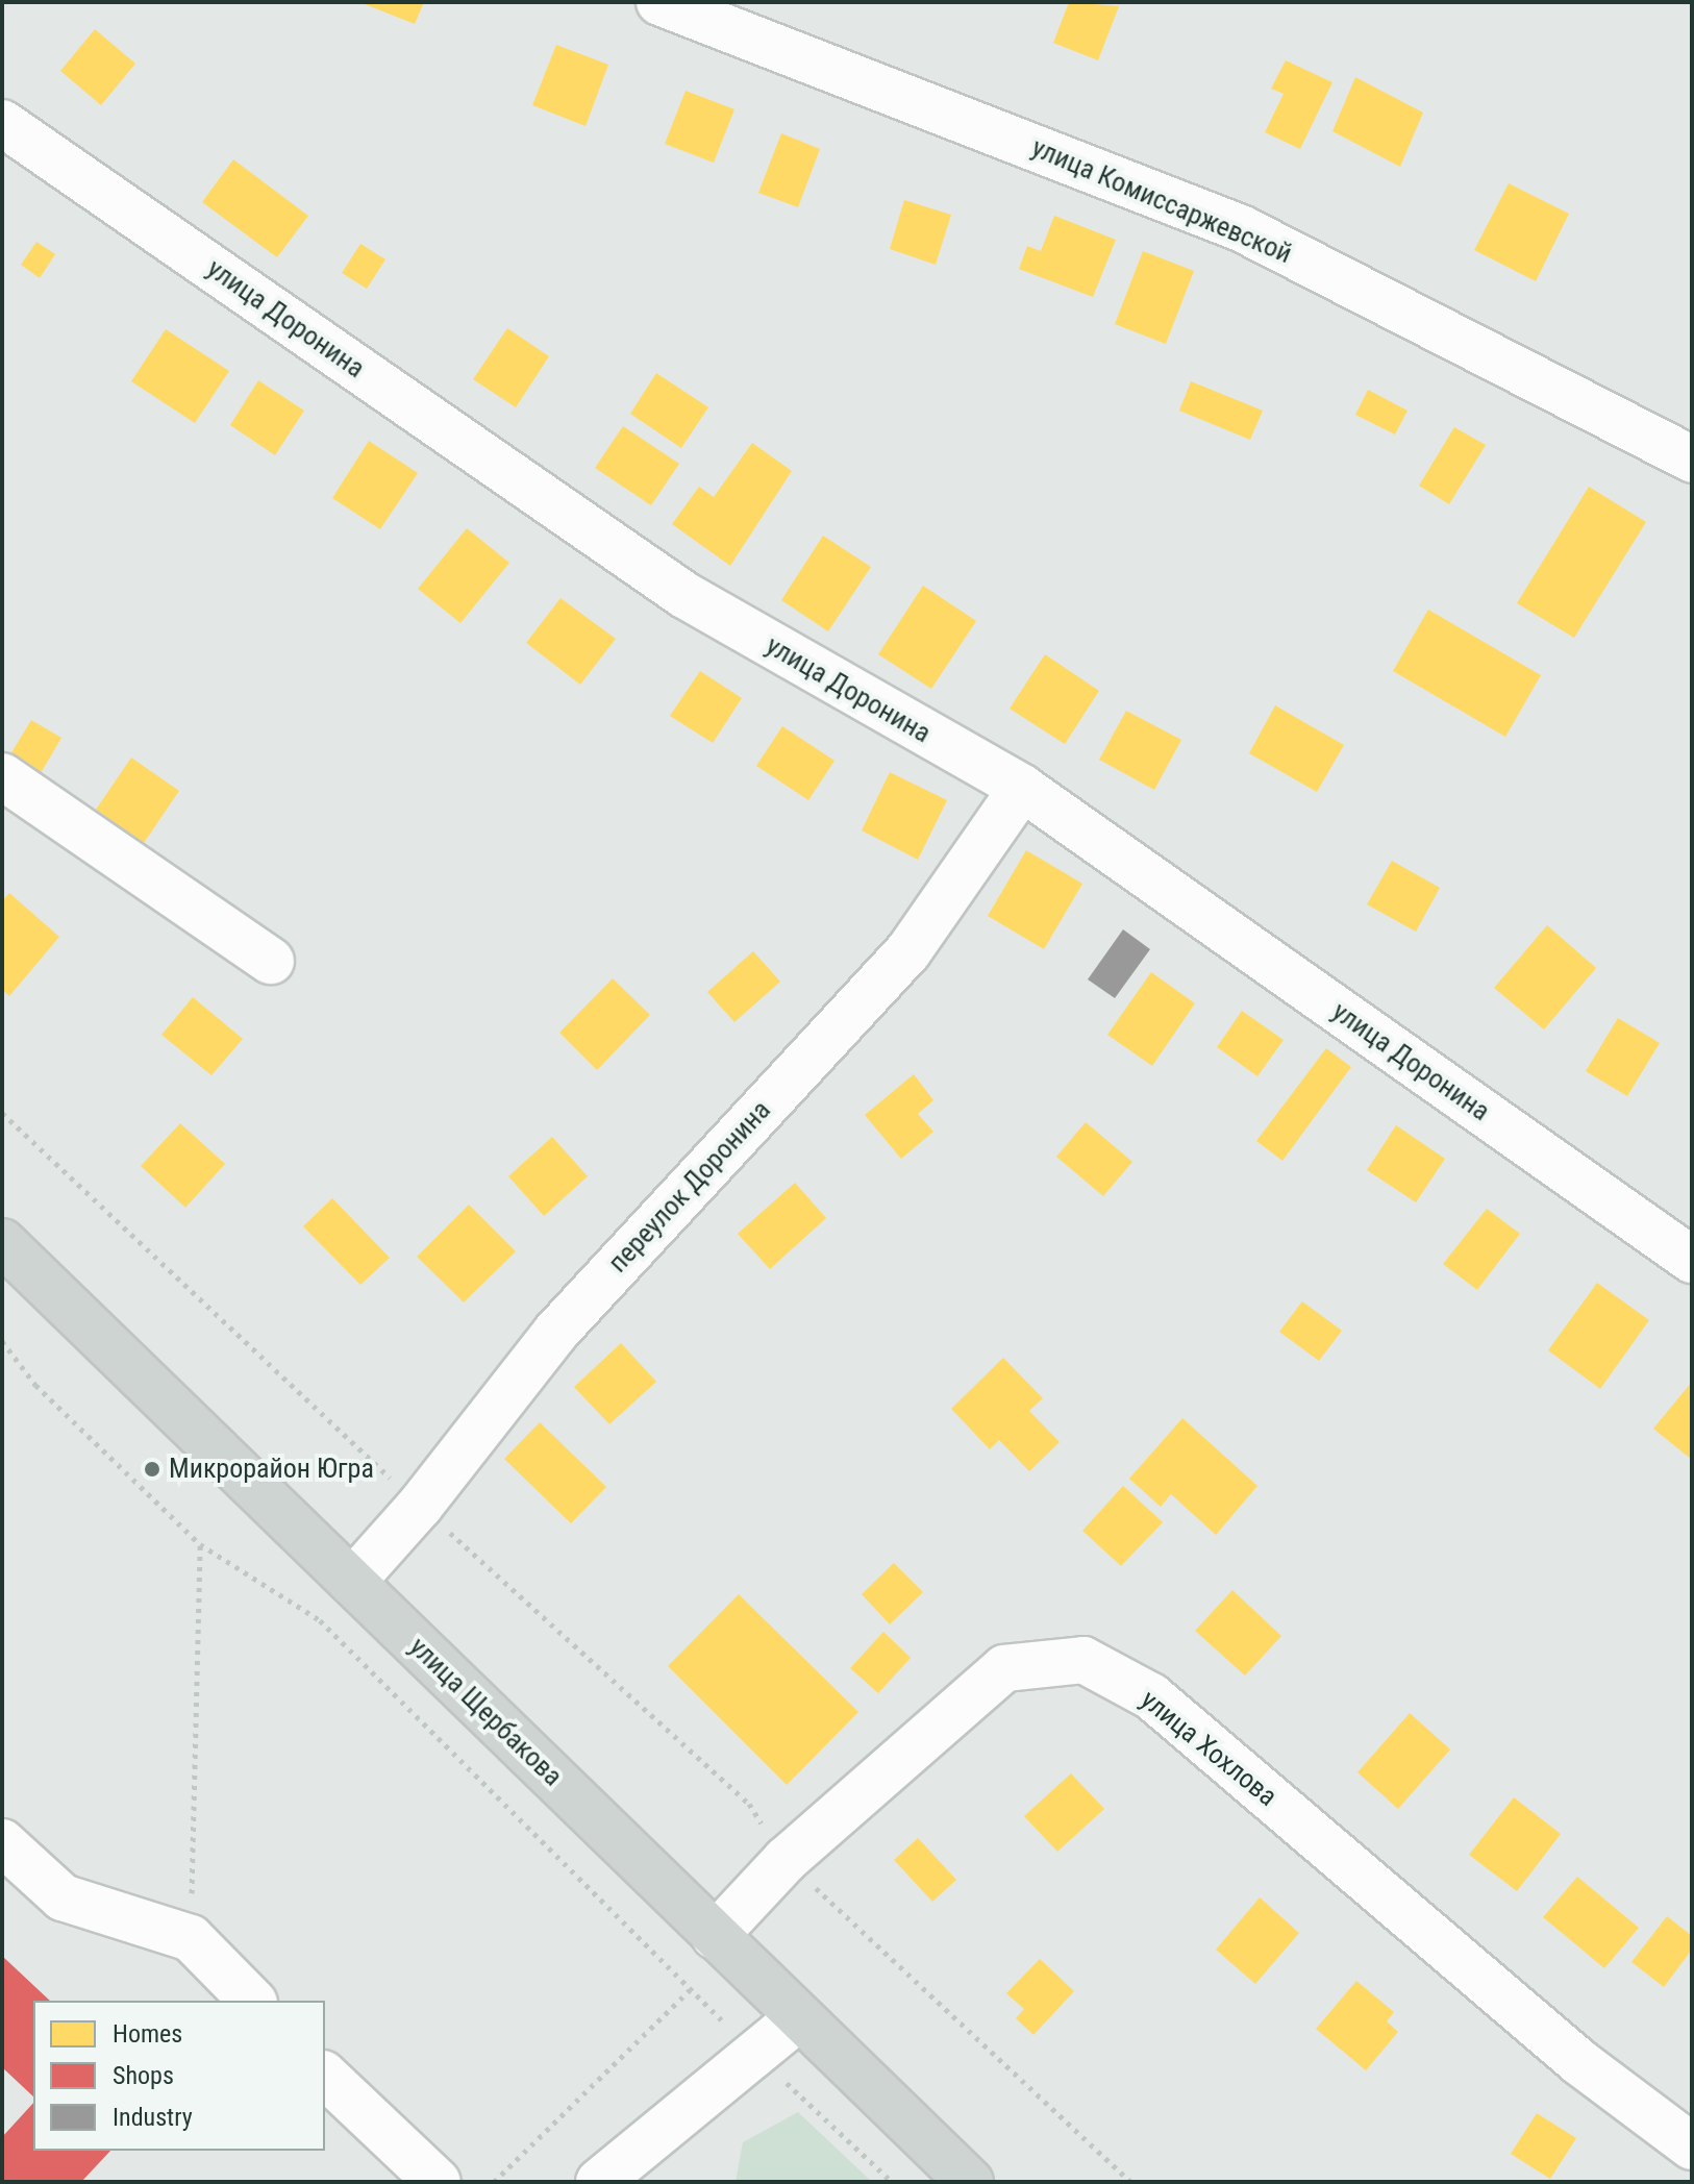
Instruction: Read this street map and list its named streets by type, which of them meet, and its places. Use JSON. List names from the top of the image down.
{
  "streets": {
    "main road": ["улица Щербакова"],
    "street": [
      "улица Комиссаржевской",
      "улица Доронина",
      "переулок Доронина",
      "улица Хохлова"
    ]
  },
  "crossings": [
    ["улица Доронина", "переулок Доронина"],
    ["переулок Доронина", "улица Щербакова"],
    ["улица Щербакова", "улица Хохлова"]
  ],
  "places": ["Микрорайон Югра"],
  "legend": ["Homes", "Shops", "Industry"]
}
